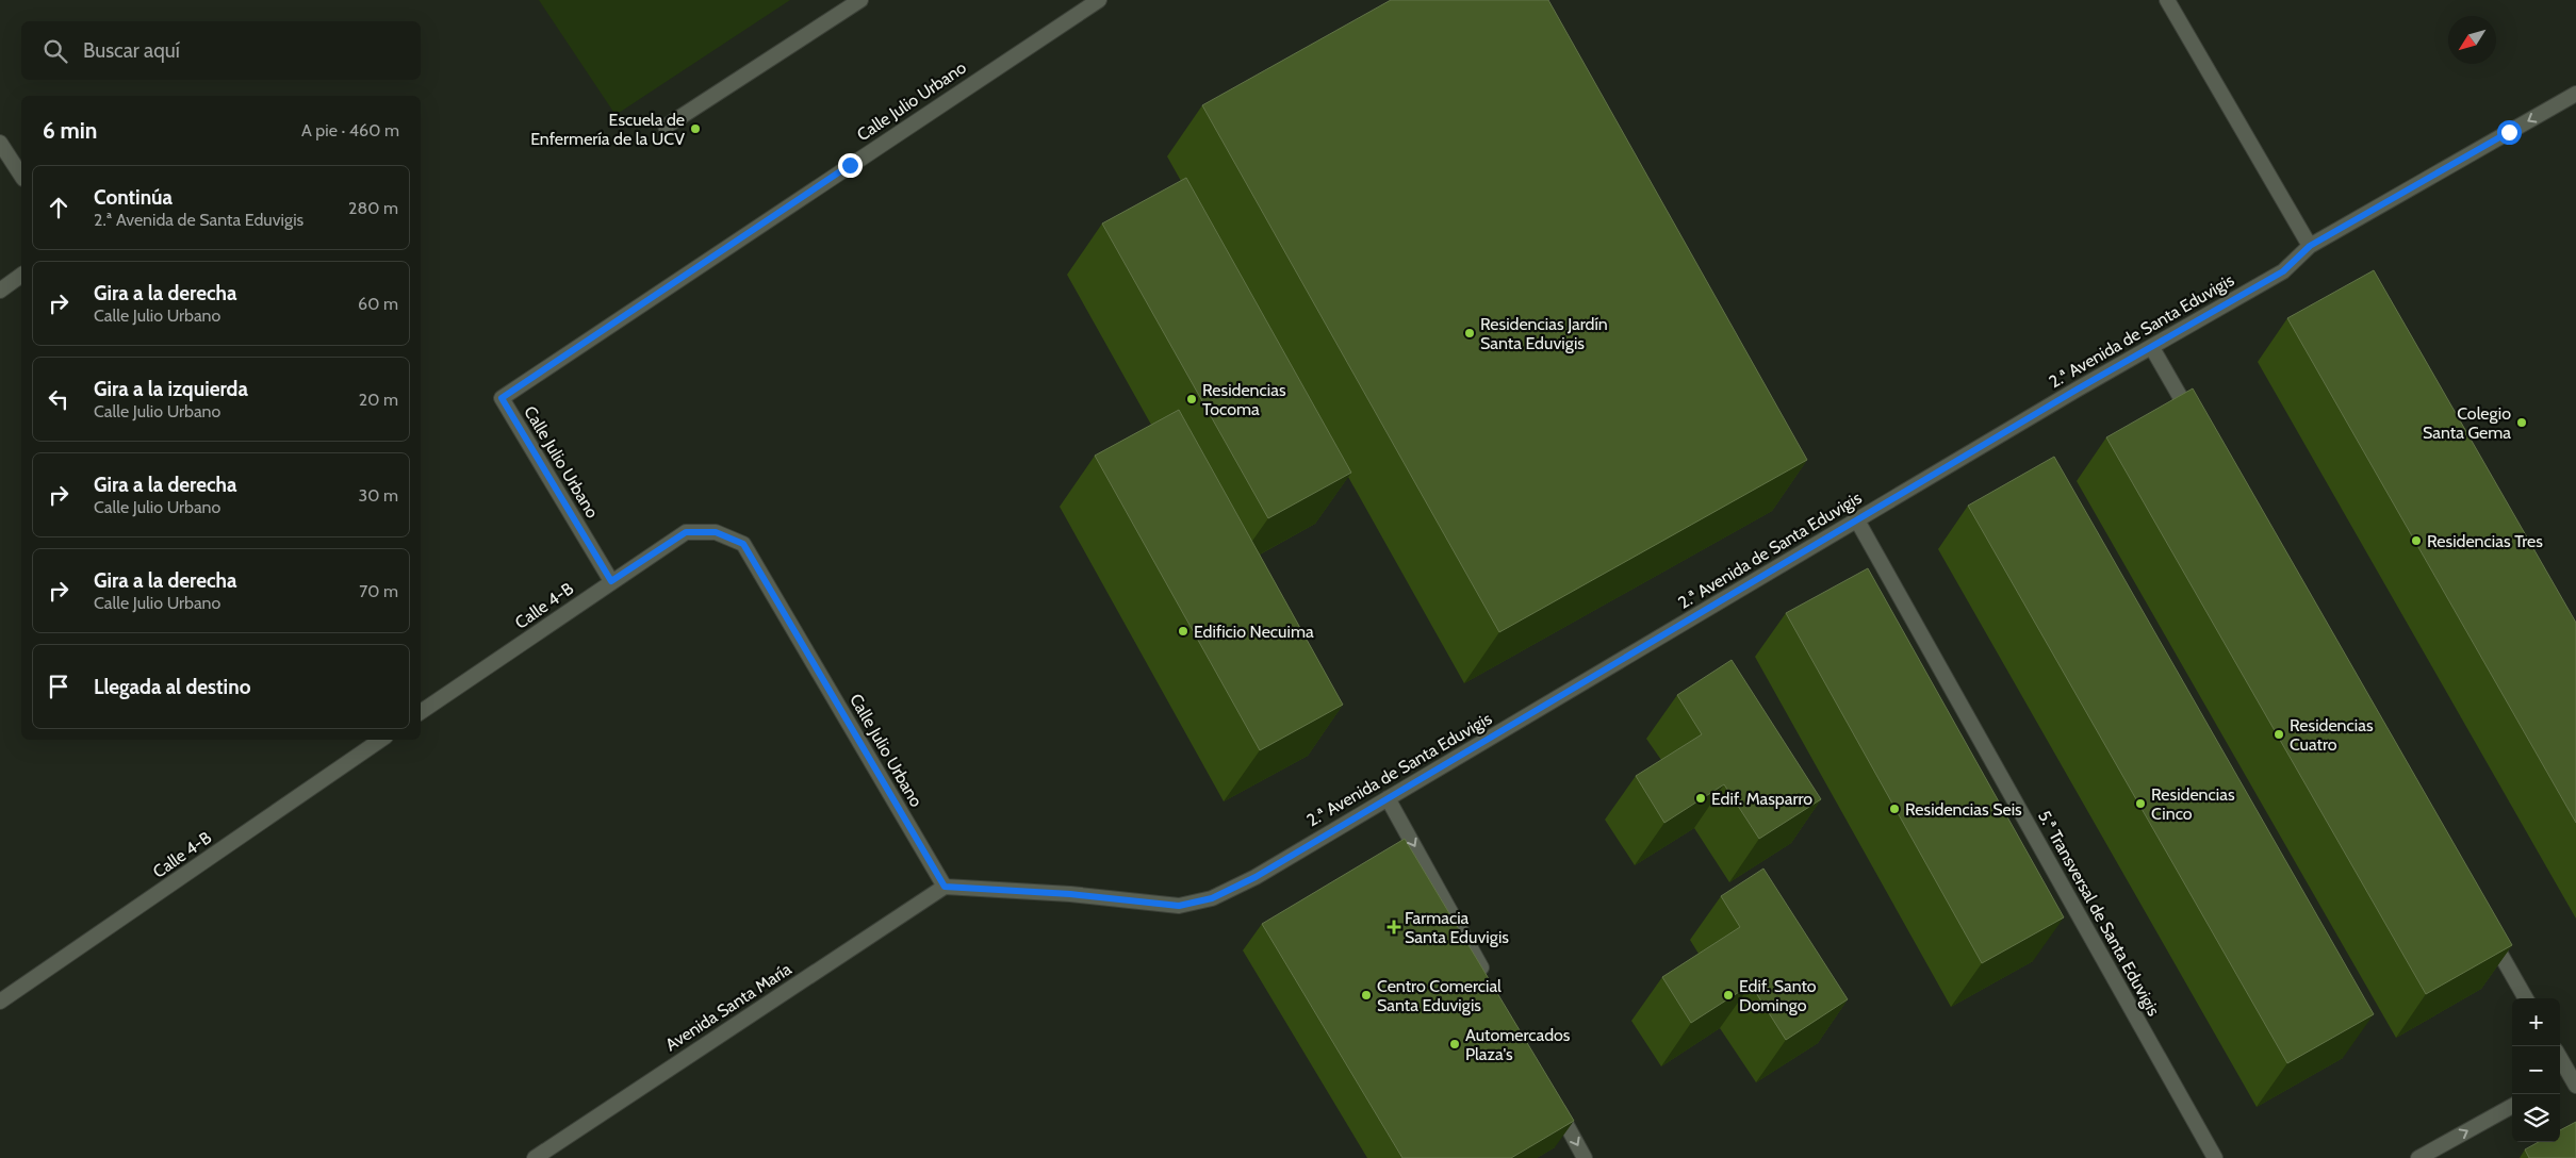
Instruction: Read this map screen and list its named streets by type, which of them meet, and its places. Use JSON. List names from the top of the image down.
{
  "streets": {
    "street": [
      "Calle Julio Urbano",
      "2.ª Avenida de Santa Eduvigis",
      "Calle 4-B",
      "5.ª Transversal de Santa Eduvigis",
      "Avenida Santa María"
    ]
  },
  "crossings": [
    ["Calle Julio Urbano", "2.ª Avenida de Santa Eduvigis"],
    ["Calle Julio Urbano", "Calle 4-B"],
    ["Calle Julio Urbano", "Avenida Santa María"],
    ["2.ª Avenida de Santa Eduvigis", "5.ª Transversal de Santa Eduvigis"],
    ["2.ª Avenida de Santa Eduvigis", "Avenida Santa María"]
  ],
  "places": {
    "other": [
      "Escuela de Enfermería de la UCV",
      "Residencias Jardín Santa Eduvigis",
      "Residencias Tocoma",
      "Colegio Santa Gema",
      "Residencias Tres",
      "Edificio Necuima",
      "Residencias Cuatro",
      "Edif. Masparro",
      "Residencias Cinco",
      "Residencias Seis",
      "Centro Comercial Santa Eduvigis",
      "Edif. Santo Domingo",
      "Automercados Plaza's"
    ],
    "health": ["Farmacia Santa Eduvigis"]
  },
  "north": "bottom left",
  "page": {
    "search": "Buscar aquí",
    "heading": ["6 min", "A pie · 460 m"],
    "list": [
      ["Continúa", "2.ª Avenida de Santa Eduvigis", "280 m"],
      ["Gira a la derecha", "Calle Julio Urbano", "60 m"],
      ["Gira a la izquierda", "Calle Julio Urbano", "20 m"],
      ["Gira a la derecha", "Calle Julio Urbano", "30 m"],
      ["Gira a la derecha", "Calle Julio Urbano", "70 m"],
      "Llegada al destino"
    ],
    "map_buttons": ["+", "−"]
  }
}
